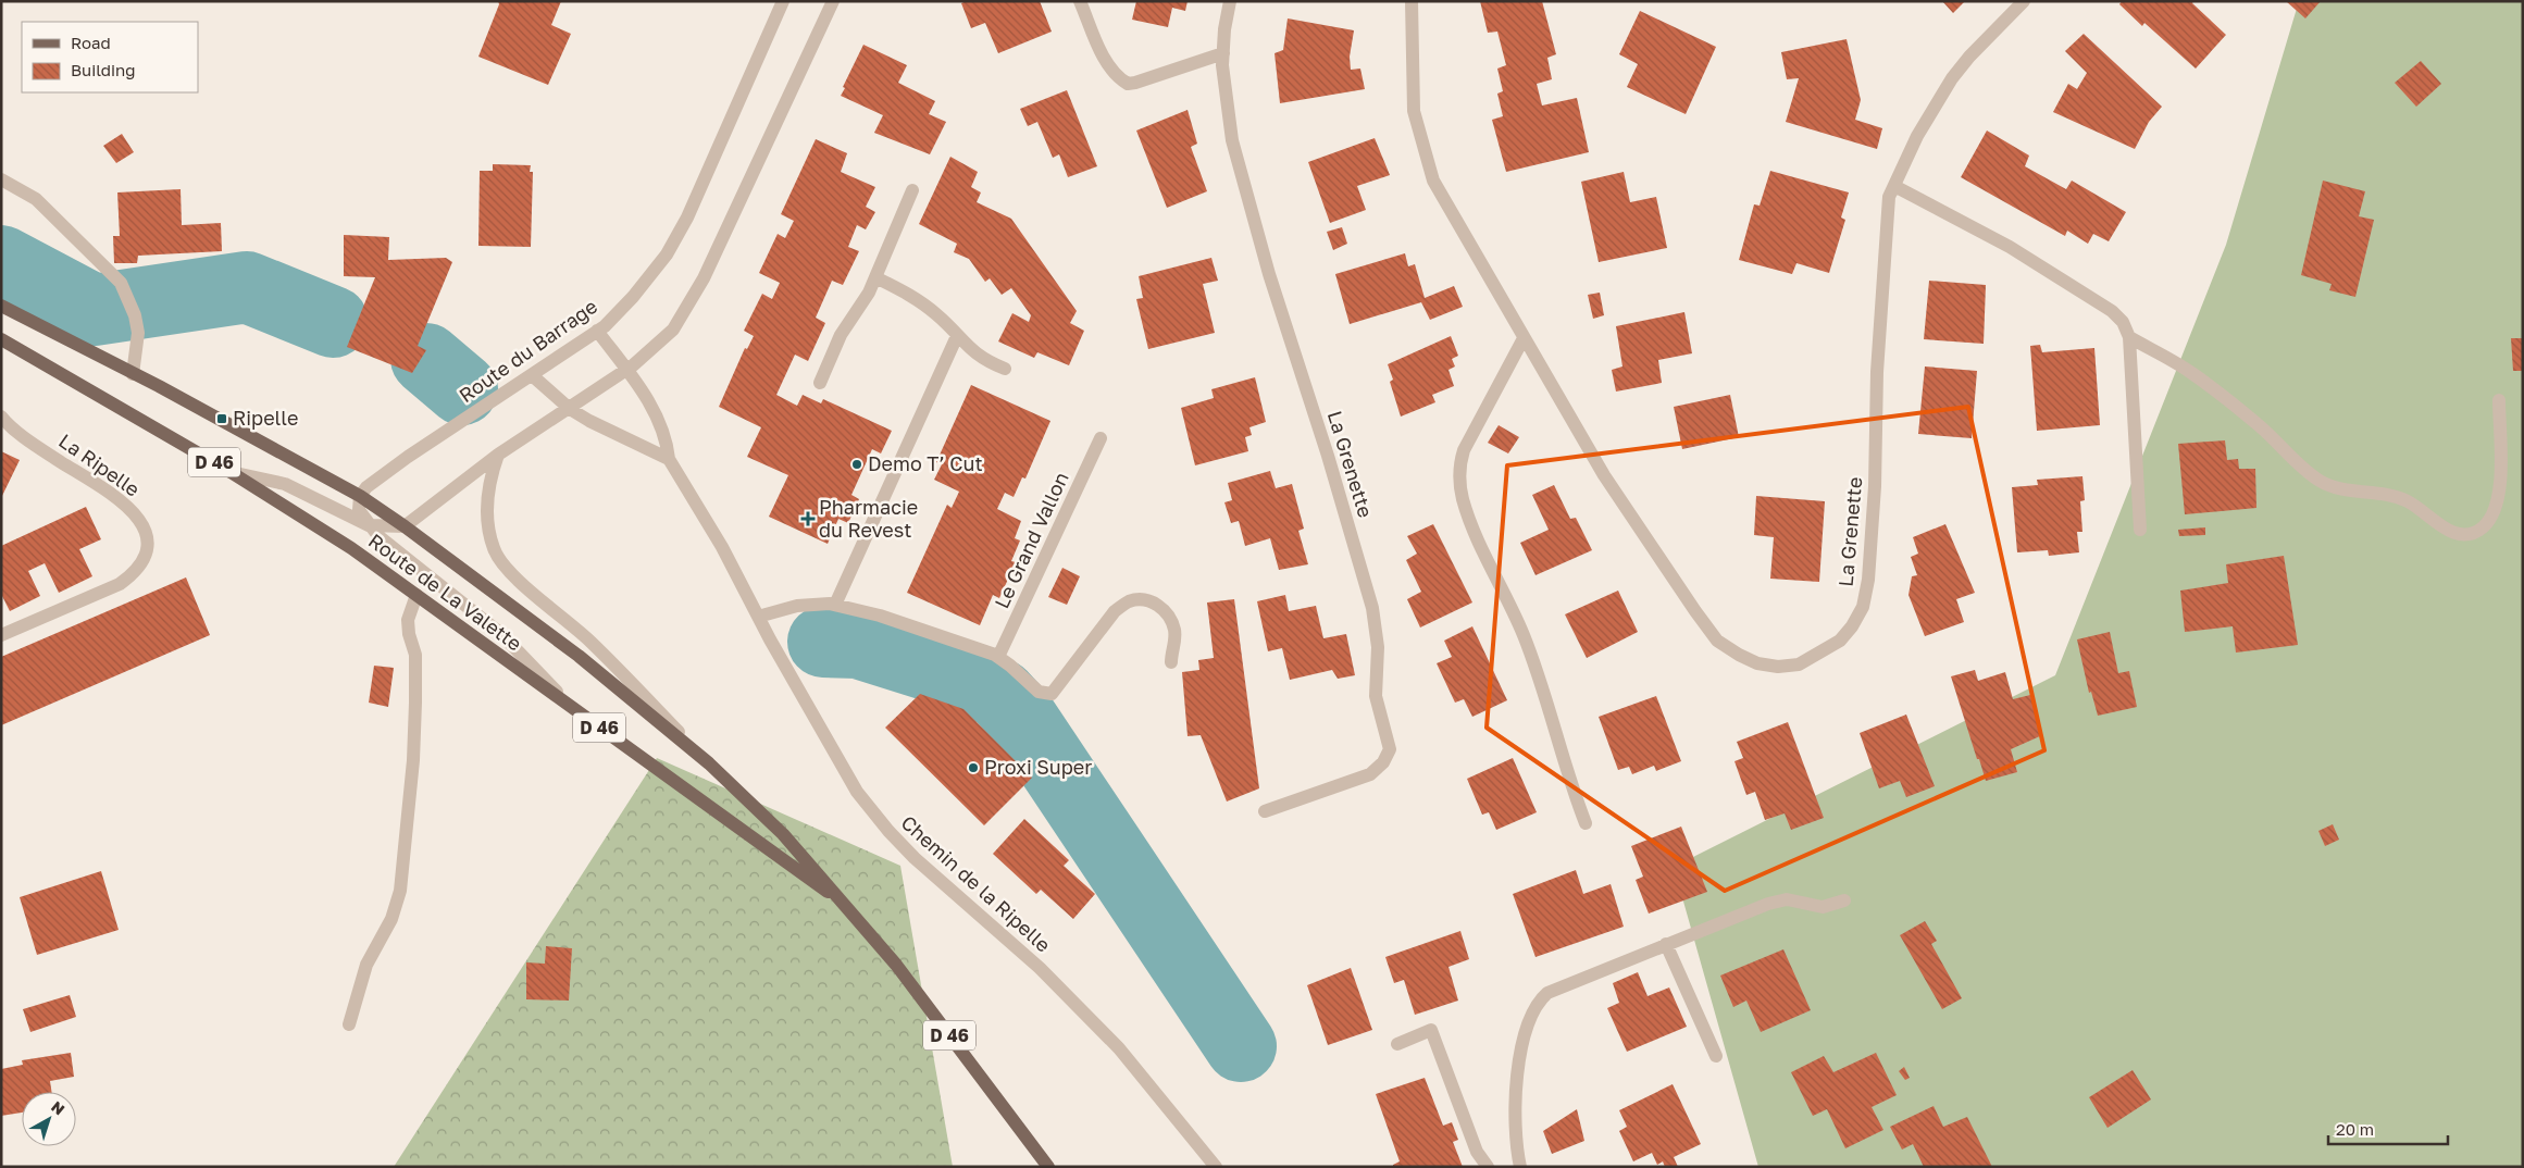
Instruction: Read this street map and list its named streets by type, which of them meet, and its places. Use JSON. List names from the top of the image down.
{
  "streets": {
    "main road": ["D 46", "Route de La Valette"],
    "street": [
      "Route du Barrage",
      "La Grenette",
      "La Ripelle",
      "Le Grand Vallon",
      "Chemin de la Ripelle"
    ]
  },
  "crossings": [
    ["Route du Barrage", "D 46"],
    ["Route du Barrage", "Chemin de la Ripelle"],
    ["D 46", "Route de La Valette"]
  ],
  "places": {
    "transit": ["Ripelle"],
    "other": ["Demo T’ Cut", "Proxi Super"],
    "health": ["Pharmacie du Revest"]
  },
  "legend": ["Road", "Building"],
  "scale_bar": "20 m",
  "north": "top right"
}
